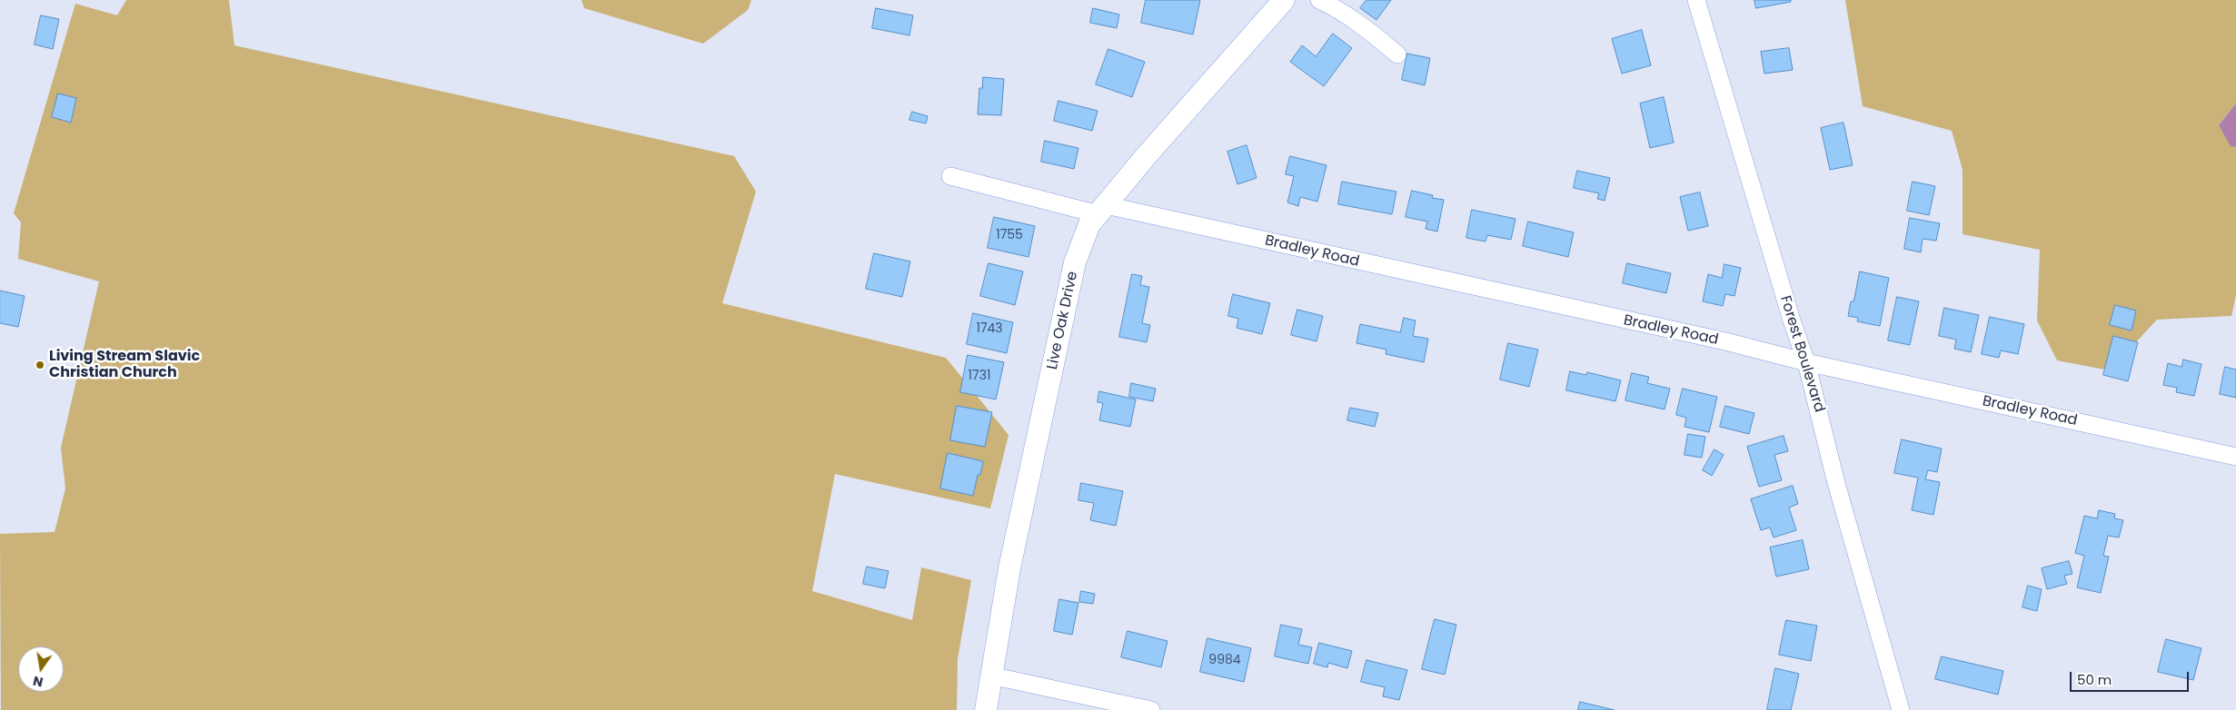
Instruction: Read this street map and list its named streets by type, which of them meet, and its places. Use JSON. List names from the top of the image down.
{
  "streets": {
    "main road": ["Live Oak Drive"],
    "street": ["Bradley Road", "Forest Boulevard"]
  },
  "crossings": [
    ["Bradley Road", "Live Oak Drive"],
    ["Bradley Road", "Forest Boulevard"]
  ],
  "places": ["Living Stream Slavic Christian Church"],
  "house_numbers": [
    "1755",
    "1743",
    "1731",
    "9984"
  ],
  "scale_bar": "50 m",
  "north": "bottom"
}
